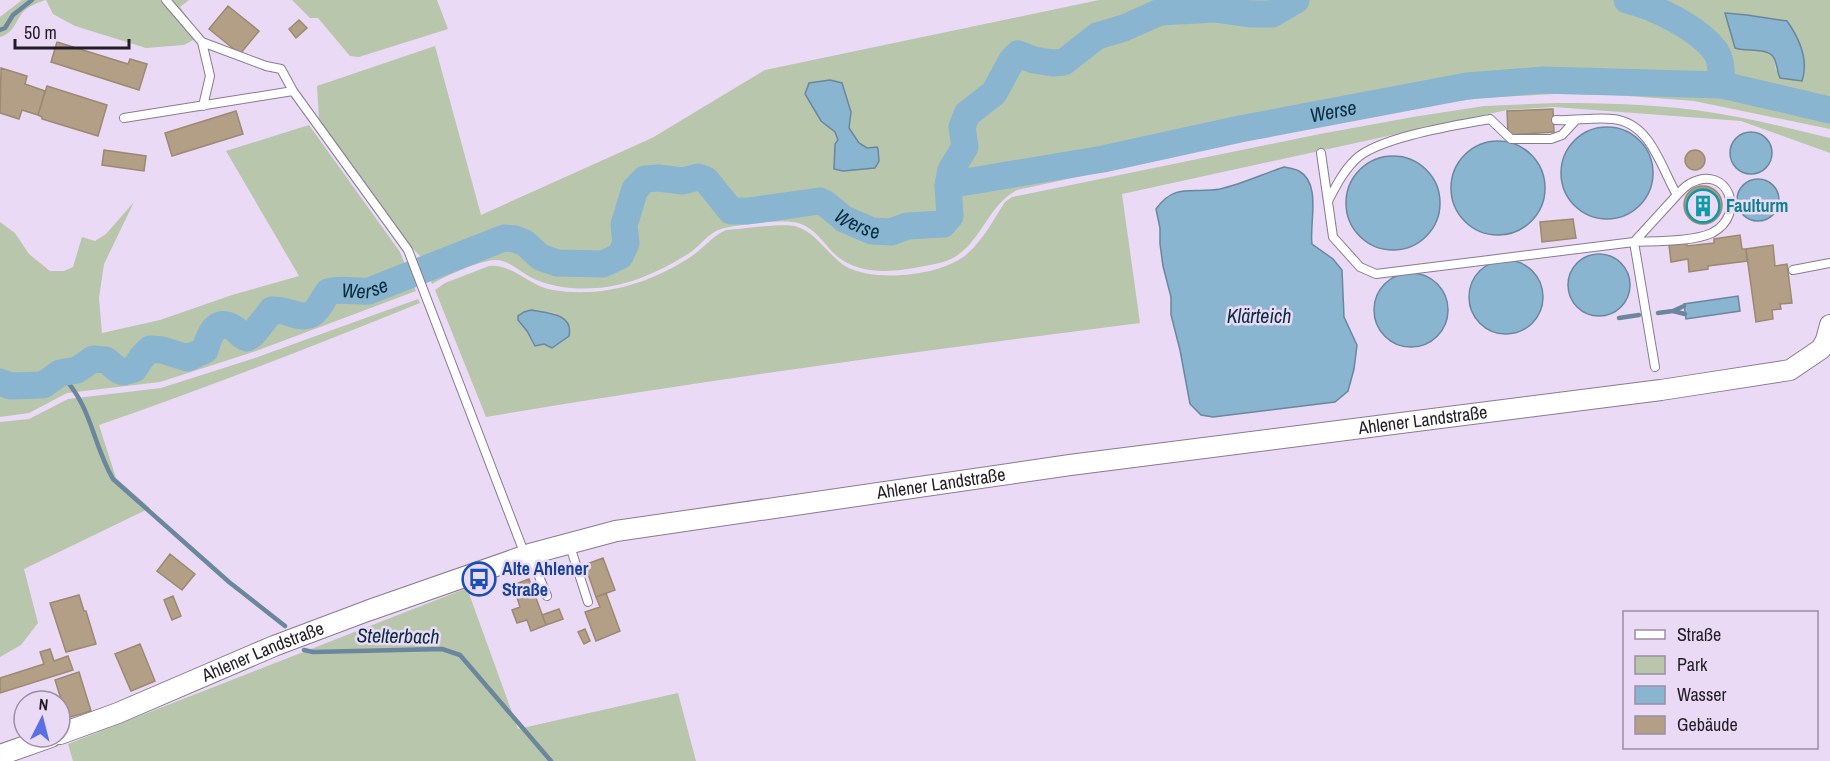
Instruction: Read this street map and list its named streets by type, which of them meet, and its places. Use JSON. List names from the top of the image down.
{
  "streets": {
    "street": ["Ahlener Landstraße"]
  },
  "water": ["Werse", "Klärteich", "Stelterbach"],
  "places": {
    "building": ["Faulturm"],
    "bus stop": ["Alte Ahlener Straße"]
  },
  "legend": [
    "Straße",
    "Park",
    "Wasser",
    "Gebäude"
  ],
  "scale_bar": "50 m",
  "north": "top"
}
